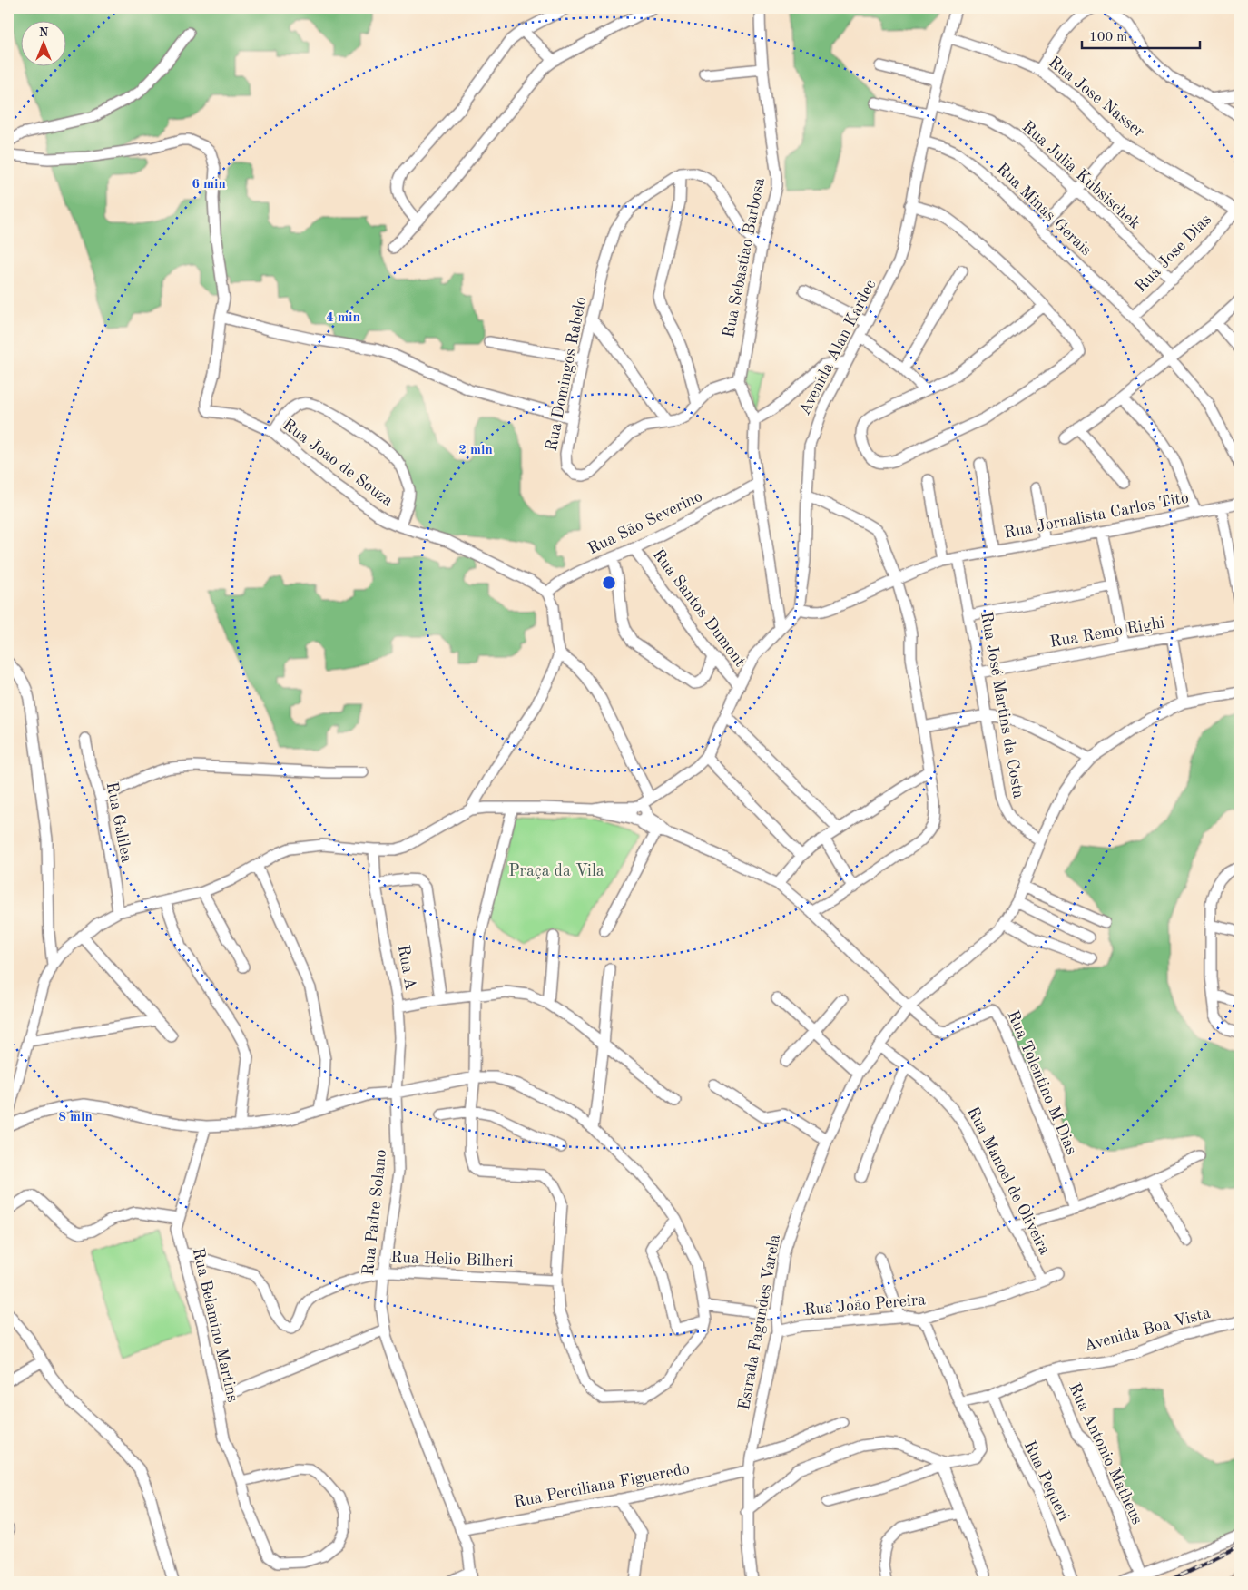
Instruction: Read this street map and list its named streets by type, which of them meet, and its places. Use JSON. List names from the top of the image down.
{
  "streets": {
    "street": [
      "Rua Jose Nasser",
      "Rua Julia Kubsischek",
      "Rua Minas Gerais",
      "Rua Jose Dias",
      "Rua Sebastiao Barbosa",
      "Avenida Alan Kardec",
      "Rua Domingos Rabelo",
      "Rua Joao de Souza",
      "Rua Jornalista Carlos Tito",
      "Rua São Severino",
      "Rua Santos Dumont",
      "Rua Remo Righi",
      "Rua José Martins da Costa",
      "Rua Galilea",
      "Rua A",
      "Rua Tolentino M Dias",
      "Rua Manoel de Oliveira",
      "Rua Padre Solano",
      "Rua Helio Bilheri",
      "Rua João Pereira",
      "Estrada Fagundes Varela",
      "Rua Belamino Martins",
      "Avenida Boa Vista",
      "Rua Antonio Matheus",
      "Rua Pequeri",
      "Rua Perciliana Figueredo"
    ]
  },
  "crossings": [
    ["Rua Jose Nasser", "Rua Jose Dias"],
    ["Rua Jose Nasser", "Avenida Alan Kardec"],
    ["Rua Julia Kubsischek", "Rua Jose Dias"],
    ["Rua Julia Kubsischek", "Avenida Alan Kardec"],
    ["Rua Minas Gerais", "Rua Jose Dias"],
    ["Rua Minas Gerais", "Avenida Alan Kardec"],
    ["Rua Sebastiao Barbosa", "Rua Domingos Rabelo"],
    ["Avenida Alan Kardec", "Rua Jornalista Carlos Tito"],
    ["Rua Joao de Souza", "Rua São Severino"],
    ["Rua Jornalista Carlos Tito", "Rua José Martins da Costa"],
    ["Rua São Severino", "Rua Santos Dumont"],
    ["Rua Remo Righi", "Rua José Martins da Costa"],
    ["Rua José Martins da Costa", "Estrada Fagundes Varela"],
    ["Rua A", "Rua Padre Solano"],
    ["Rua Tolentino M Dias", "Estrada Fagundes Varela"],
    ["Rua Manoel de Oliveira", "Rua João Pereira"],
    ["Rua Manoel de Oliveira", "Estrada Fagundes Varela"],
    ["Rua Padre Solano", "Rua Helio Bilheri"],
    ["Rua Padre Solano", "Rua Perciliana Figueredo"],
    ["Rua Helio Bilheri", "Rua Belamino Martins"],
    ["Rua João Pereira", "Estrada Fagundes Varela"],
    ["Estrada Fagundes Varela", "Rua Perciliana Figueredo"],
    ["Avenida Boa Vista", "Rua Antonio Matheus"],
    ["Avenida Boa Vista", "Rua Pequeri"]
  ],
  "parks": ["Praça da Vila"],
  "scale_bar": "100 m",
  "north": "top",
  "rings": [
    "6 min",
    "4 min",
    "2 min",
    "8 min"
  ]
}
